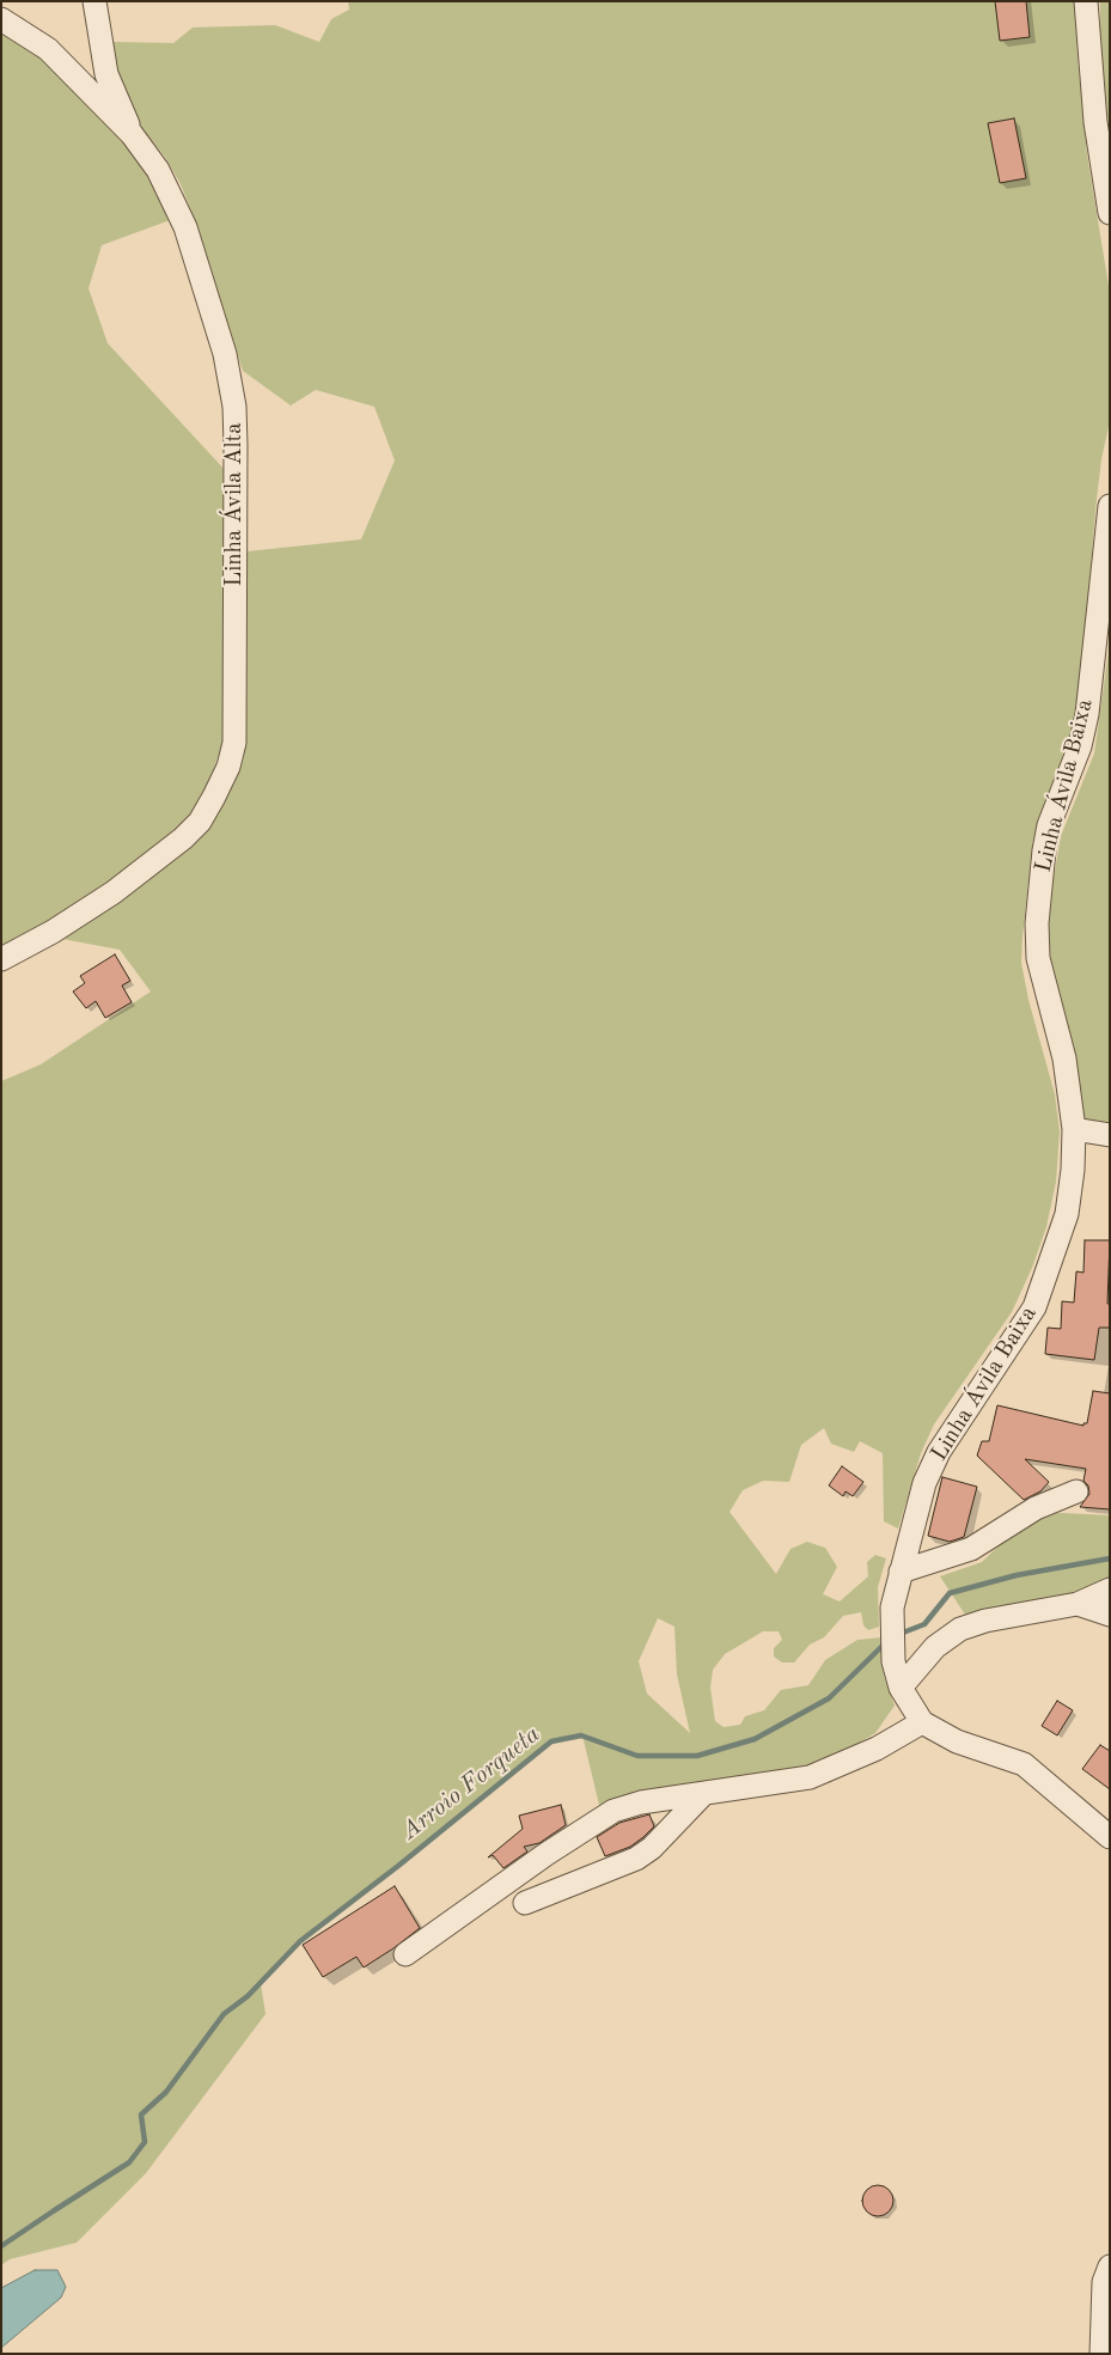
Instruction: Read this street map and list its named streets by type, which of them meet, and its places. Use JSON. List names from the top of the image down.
{
  "streets": {
    "street": ["Linha Ávila Alta", "Linha Ávila Baixa"]
  },
  "water": ["Arroio Forqueta"]
}
